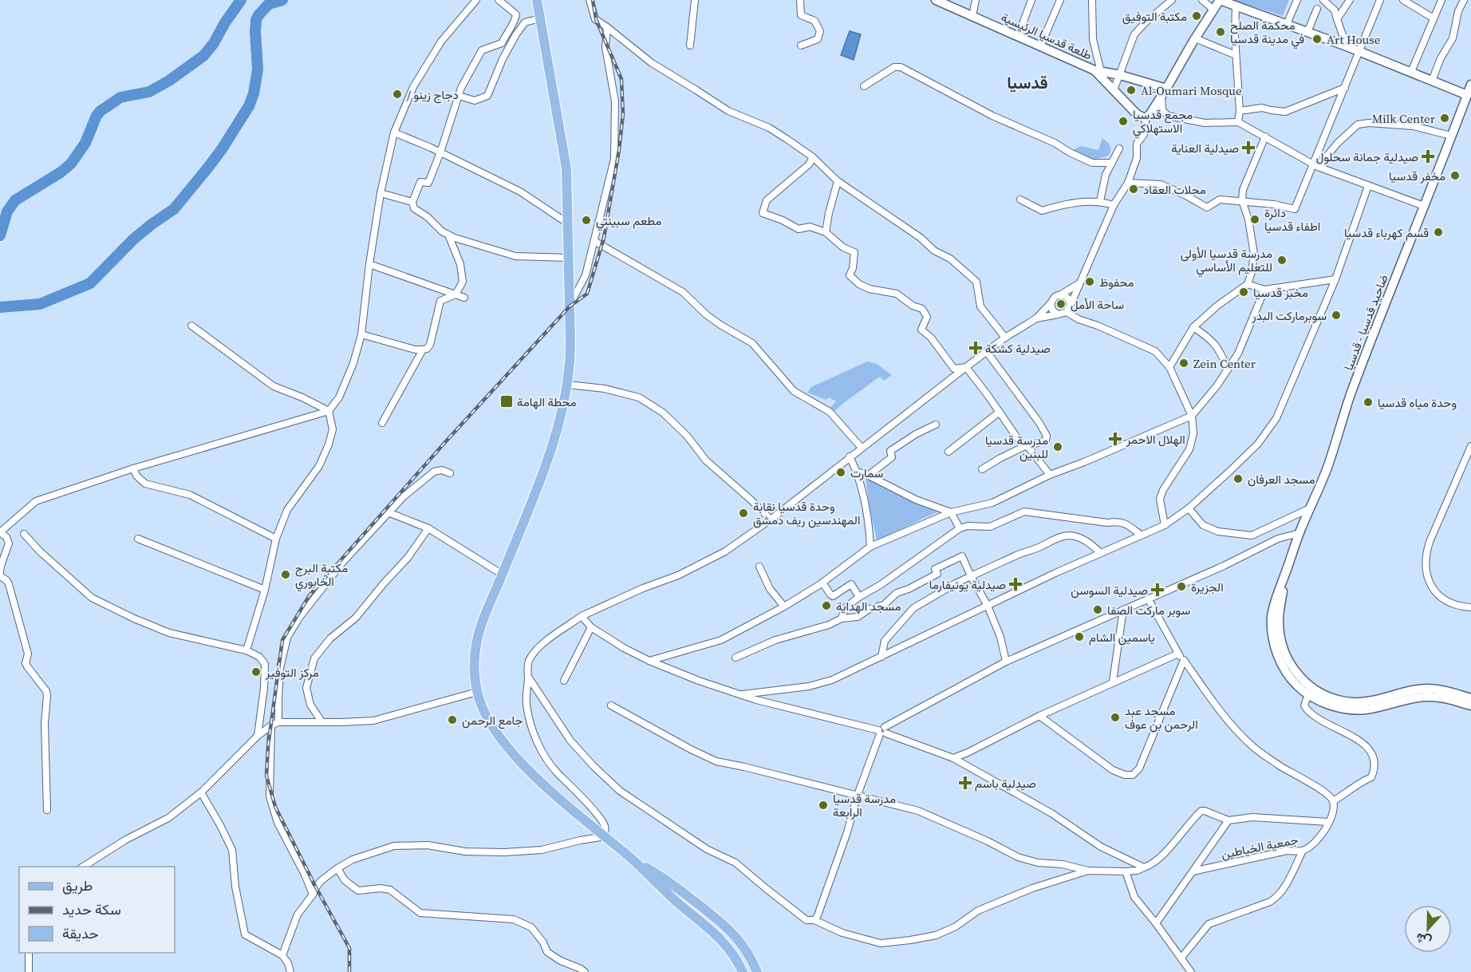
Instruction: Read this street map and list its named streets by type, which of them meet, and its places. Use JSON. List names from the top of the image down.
{
  "streets": {
    "main road": ["طلعة قدسيا الرئيسية", "ضاحيد قدسيا - قدسيا"],
    "street": ["جمعية الخياطين"]
  },
  "districts": ["قدسيا"],
  "places": {
    "other": [
      "مكتبة التوفيق",
      "محكمة الصلح في مدينة قدسيا",
      "Art House",
      "Al-Oumari Mosque",
      "/ دجاج زينو",
      "Milk Center",
      "مجمع قدسيا الاستهلاكي",
      "مخفر قدسيا",
      "محلات العقاد",
      "دائرة اطفاء قدسيا",
      "مطعم سبينتي",
      "قسم كهرباء قدسيا",
      "مدرسة قدسيا الأولى للتعليم الأساسي",
      "محفوظ",
      "مخبز قدسيا",
      "ساحة الأمل",
      "سوبرماركت البدر",
      "Zein Center",
      "وحدة مياه قدسيا",
      "مدرسة قدسيا للبنين",
      "سمارت",
      "مسجد العرفان",
      "وحدة قدسيا نقابة المهندسين ريف دمشق",
      "مكتبة البرج الخابوري",
      "الجزيرة",
      "مسجد الهداية",
      "سوبر ماركت الصفا",
      "ياسمين الشام",
      "مركز التوفير",
      "مسجد عبد الرحمن بن عوف",
      "جامع الرحمن",
      "مدرسة قدسيا الرابعة"
    ],
    "health": [
      "صيدلية العناية",
      "صيدلية جمانة سحلول",
      "صيدلية كشكة",
      "الهلال الاحمر",
      "صيدلية يونيفارما",
      "صيدلية السوسن",
      "صيدلية باسم"
    ],
    "transit": ["محطة الهامة"]
  },
  "legend": ["طريق", "سكة حديد", "حديقة"],
  "north": "bottom"
}
